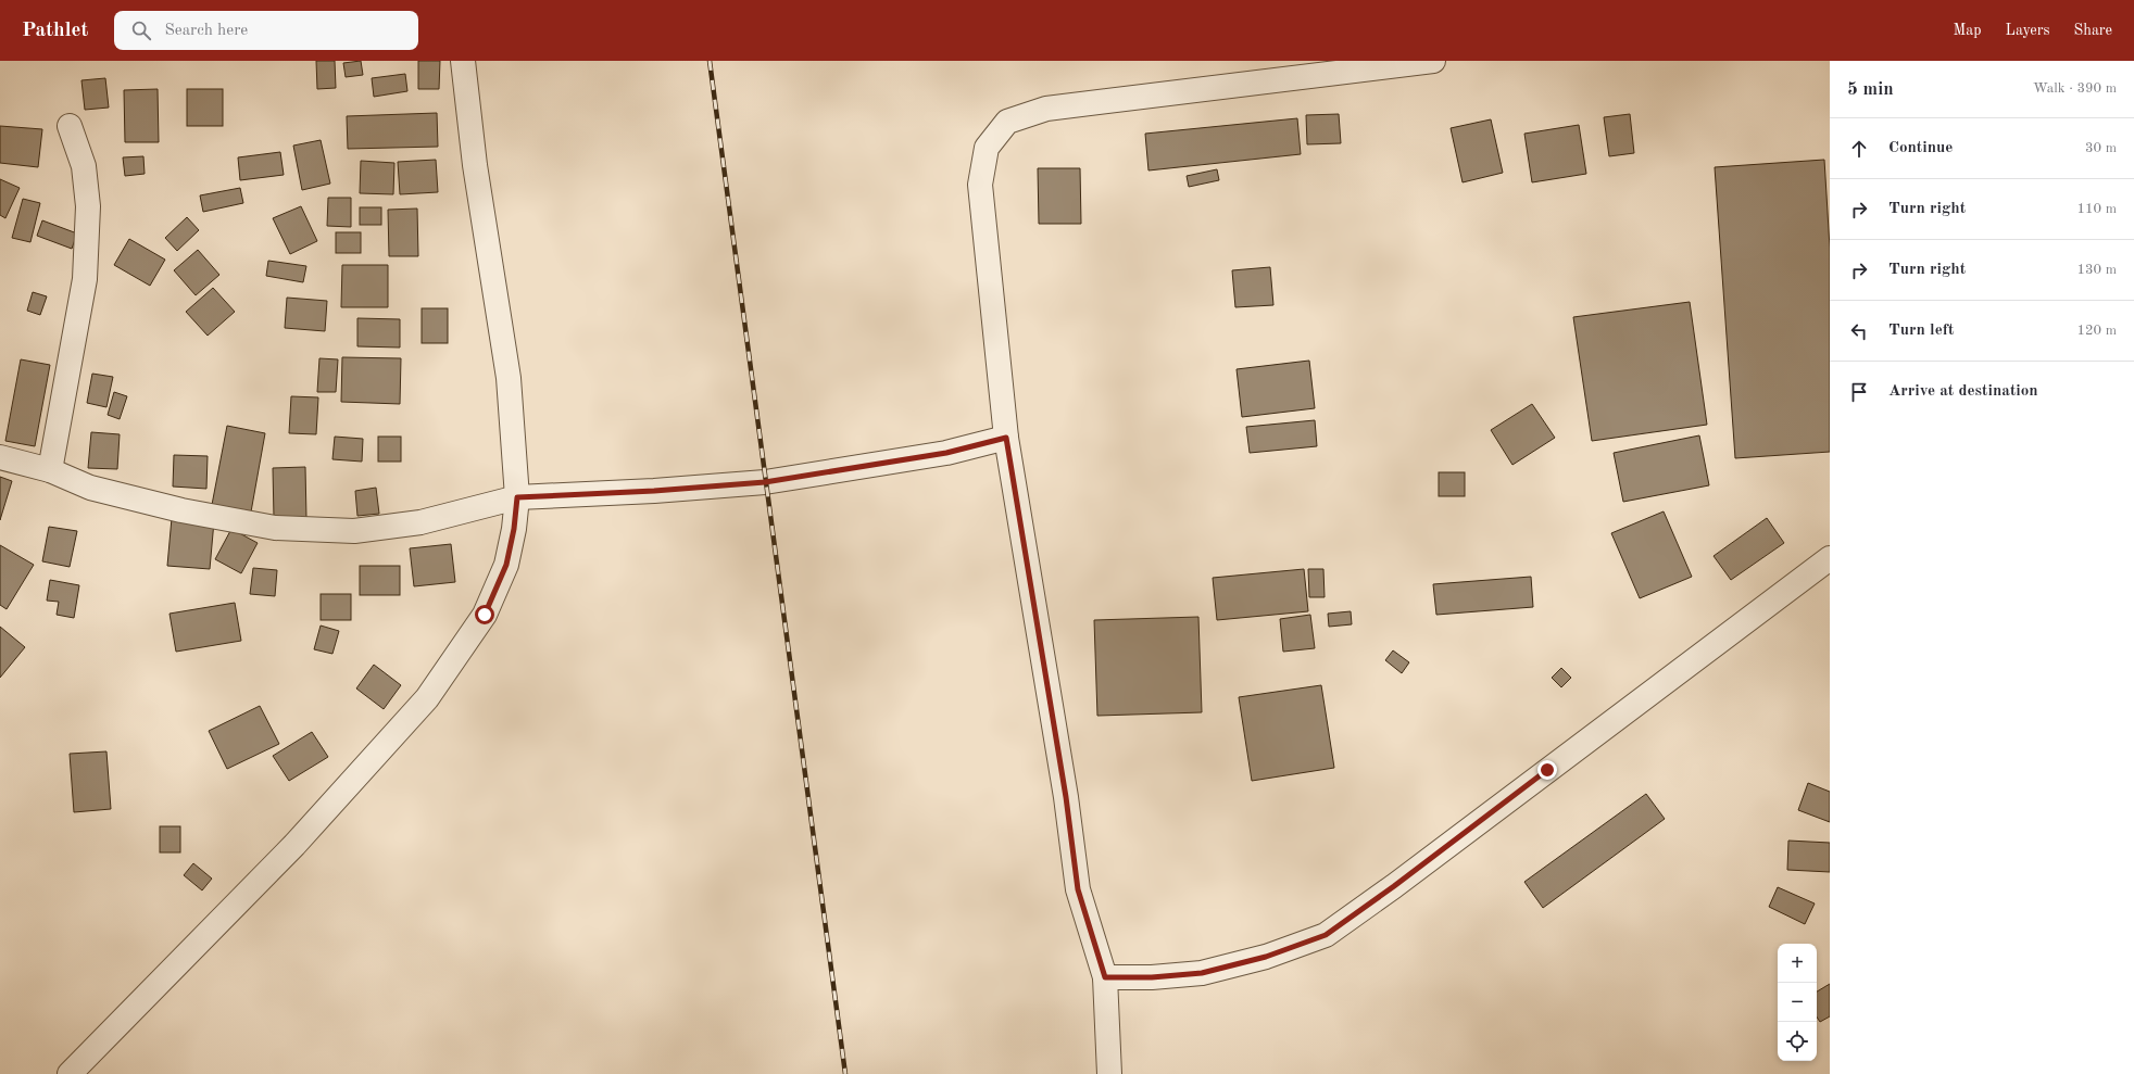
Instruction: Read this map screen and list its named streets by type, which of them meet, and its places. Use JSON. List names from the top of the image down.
{
  "page": {
    "header": "Pathlet",
    "search": "Search here",
    "nav": ["Map", "Layers", "Share"],
    "heading": ["5 min", "Walk · 390 m"],
    "list": [
      ["Continue", "30 m"],
      ["Turn right", "110 m"],
      ["Turn right", "130 m"],
      ["Turn left", "120 m"],
      "Arrive at destination"
    ],
    "map_buttons": ["+", "−"]
  }
}
